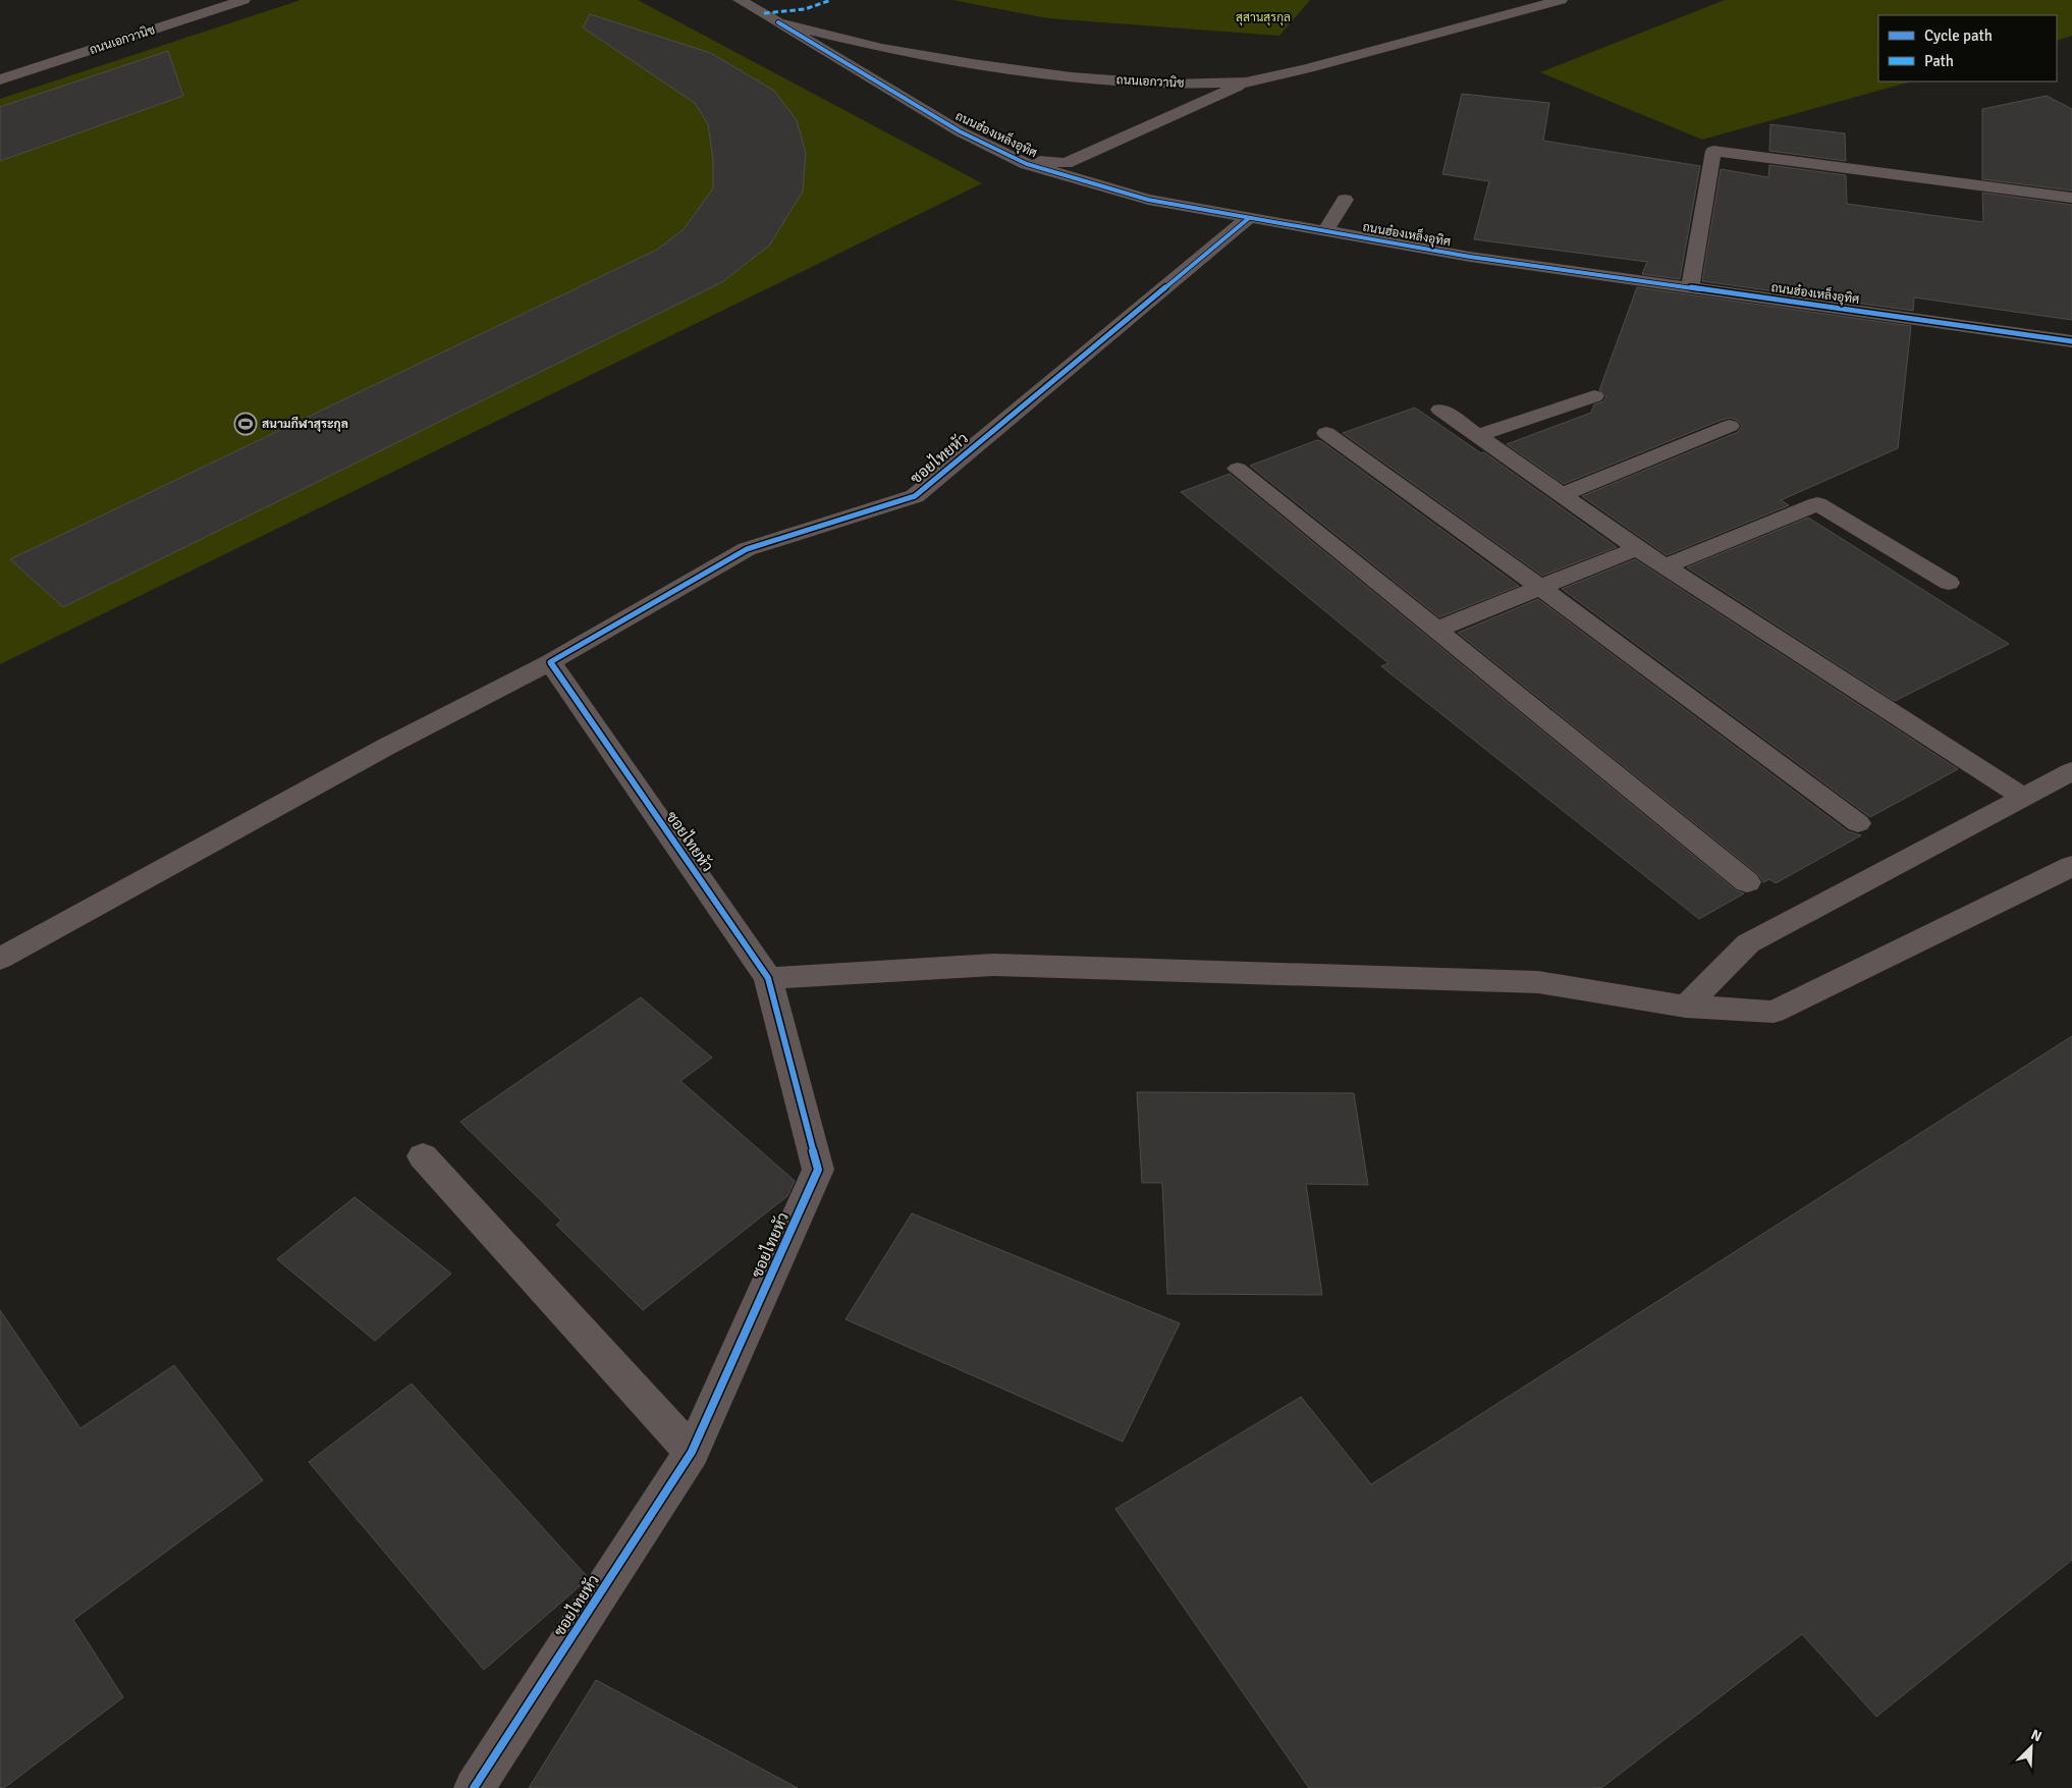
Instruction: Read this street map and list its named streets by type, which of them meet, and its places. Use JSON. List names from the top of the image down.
{
  "streets": {
    "street": ["ถนนเอกวานิช", "ถนนฮ๋องเหล็งอุทิศ", "ซอยไทยหัว"]
  },
  "crossings": [
    ["ถนนเอกวานิช", "ถนนฮ๋องเหล็งอุทิศ"],
    ["ถนนฮ๋องเหล็งอุทิศ", "ซอยไทยหัว"]
  ],
  "parks": ["สุสานสุรกุล"],
  "places": {
    "sports": ["สนามกีฬาสุระกุล"]
  },
  "legend": ["Cycle path", "Path"],
  "north": "top right"
}
